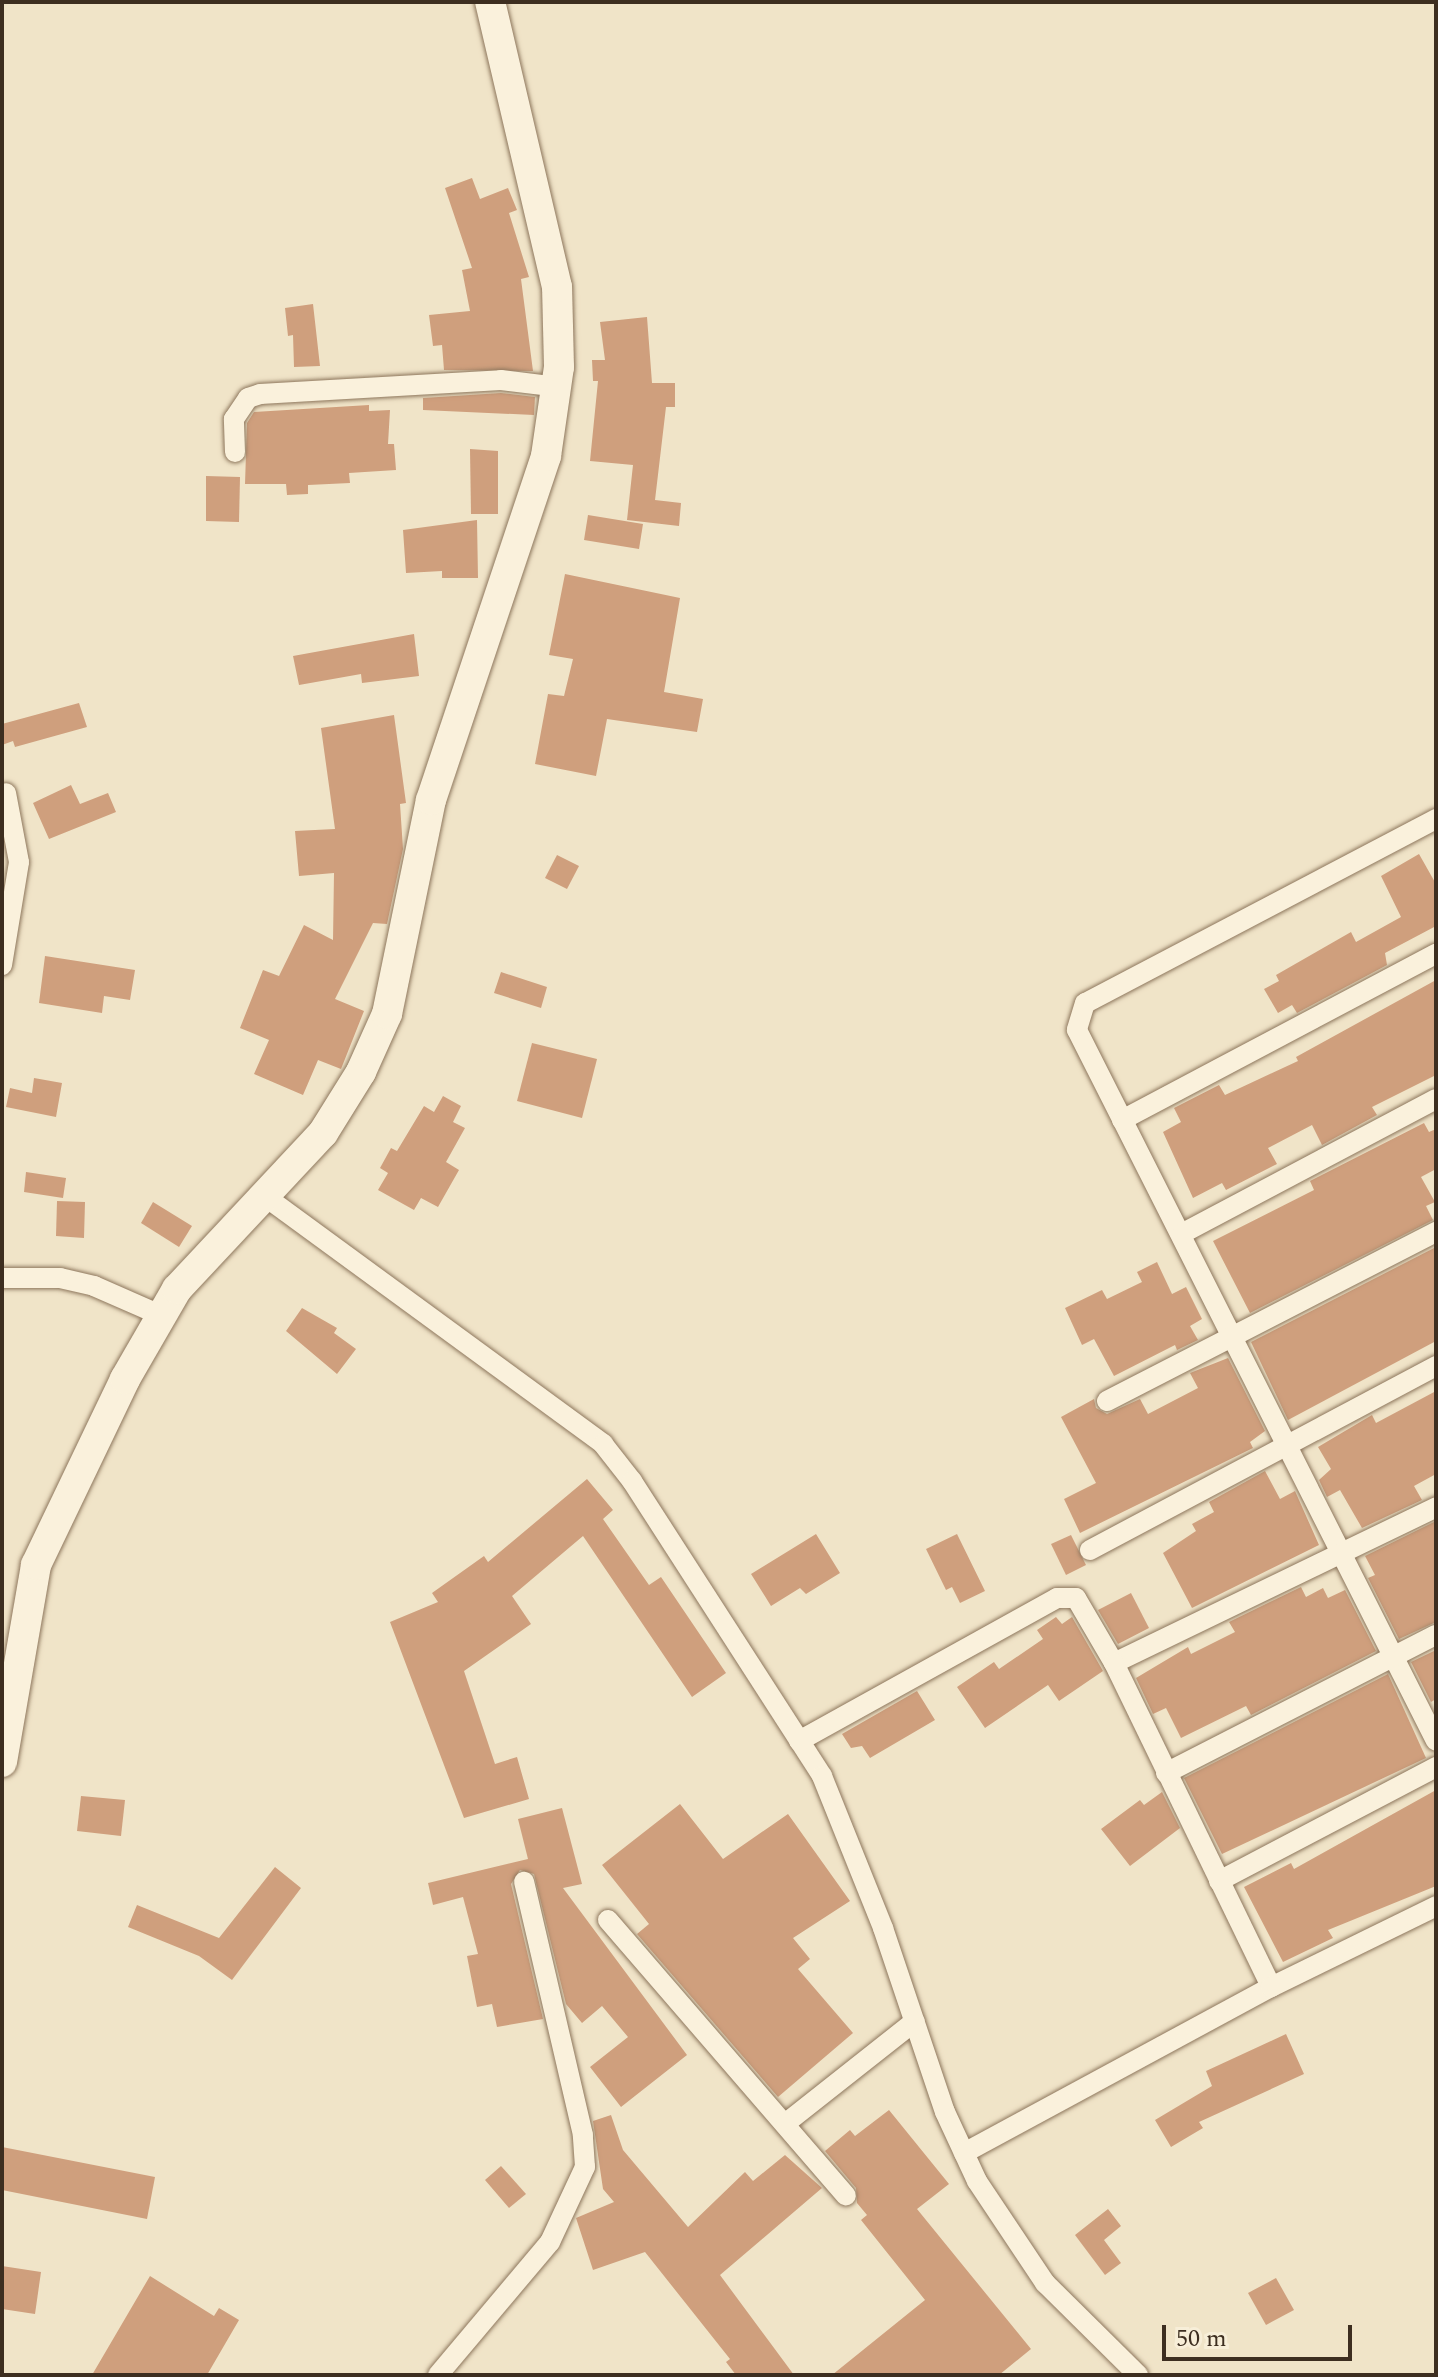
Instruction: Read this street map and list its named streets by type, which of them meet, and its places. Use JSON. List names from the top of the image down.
{
  "scale_bar": "50 m"
}
